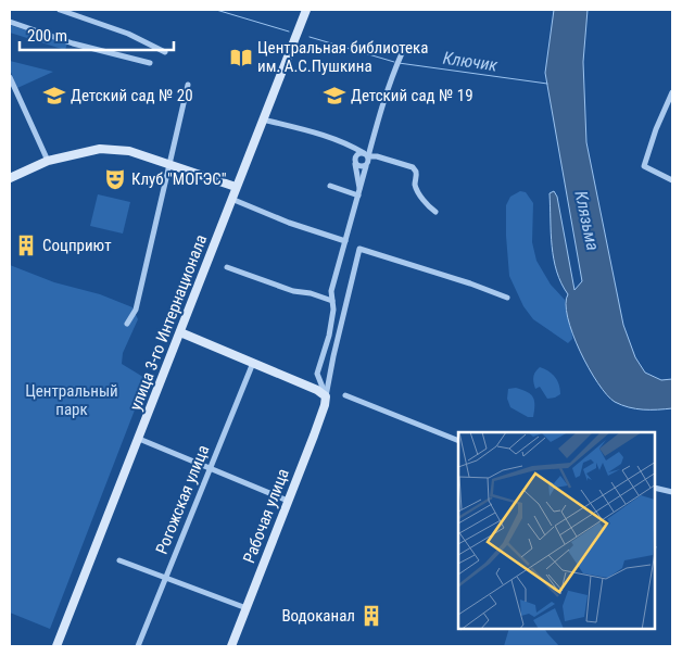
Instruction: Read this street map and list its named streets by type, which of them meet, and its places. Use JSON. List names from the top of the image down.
{
  "streets": {
    "main road": ["улица 3-го Интернационала", "Рабочая улица"],
    "street": ["Рогожская улица"]
  },
  "water": ["Ключик", "Клязьма"],
  "parks": ["Центральный парк"],
  "places": {
    "library": ["Центральная библиотека им. А.С.Пушкина"],
    "school or university": ["Детский сад № 20", "Детский сад № 19"],
    "theatre": ["Клуб \"МОГЭС\""],
    "building": ["Соцприют", "Водоканал"]
  },
  "scale_bar": "200 m"
}
